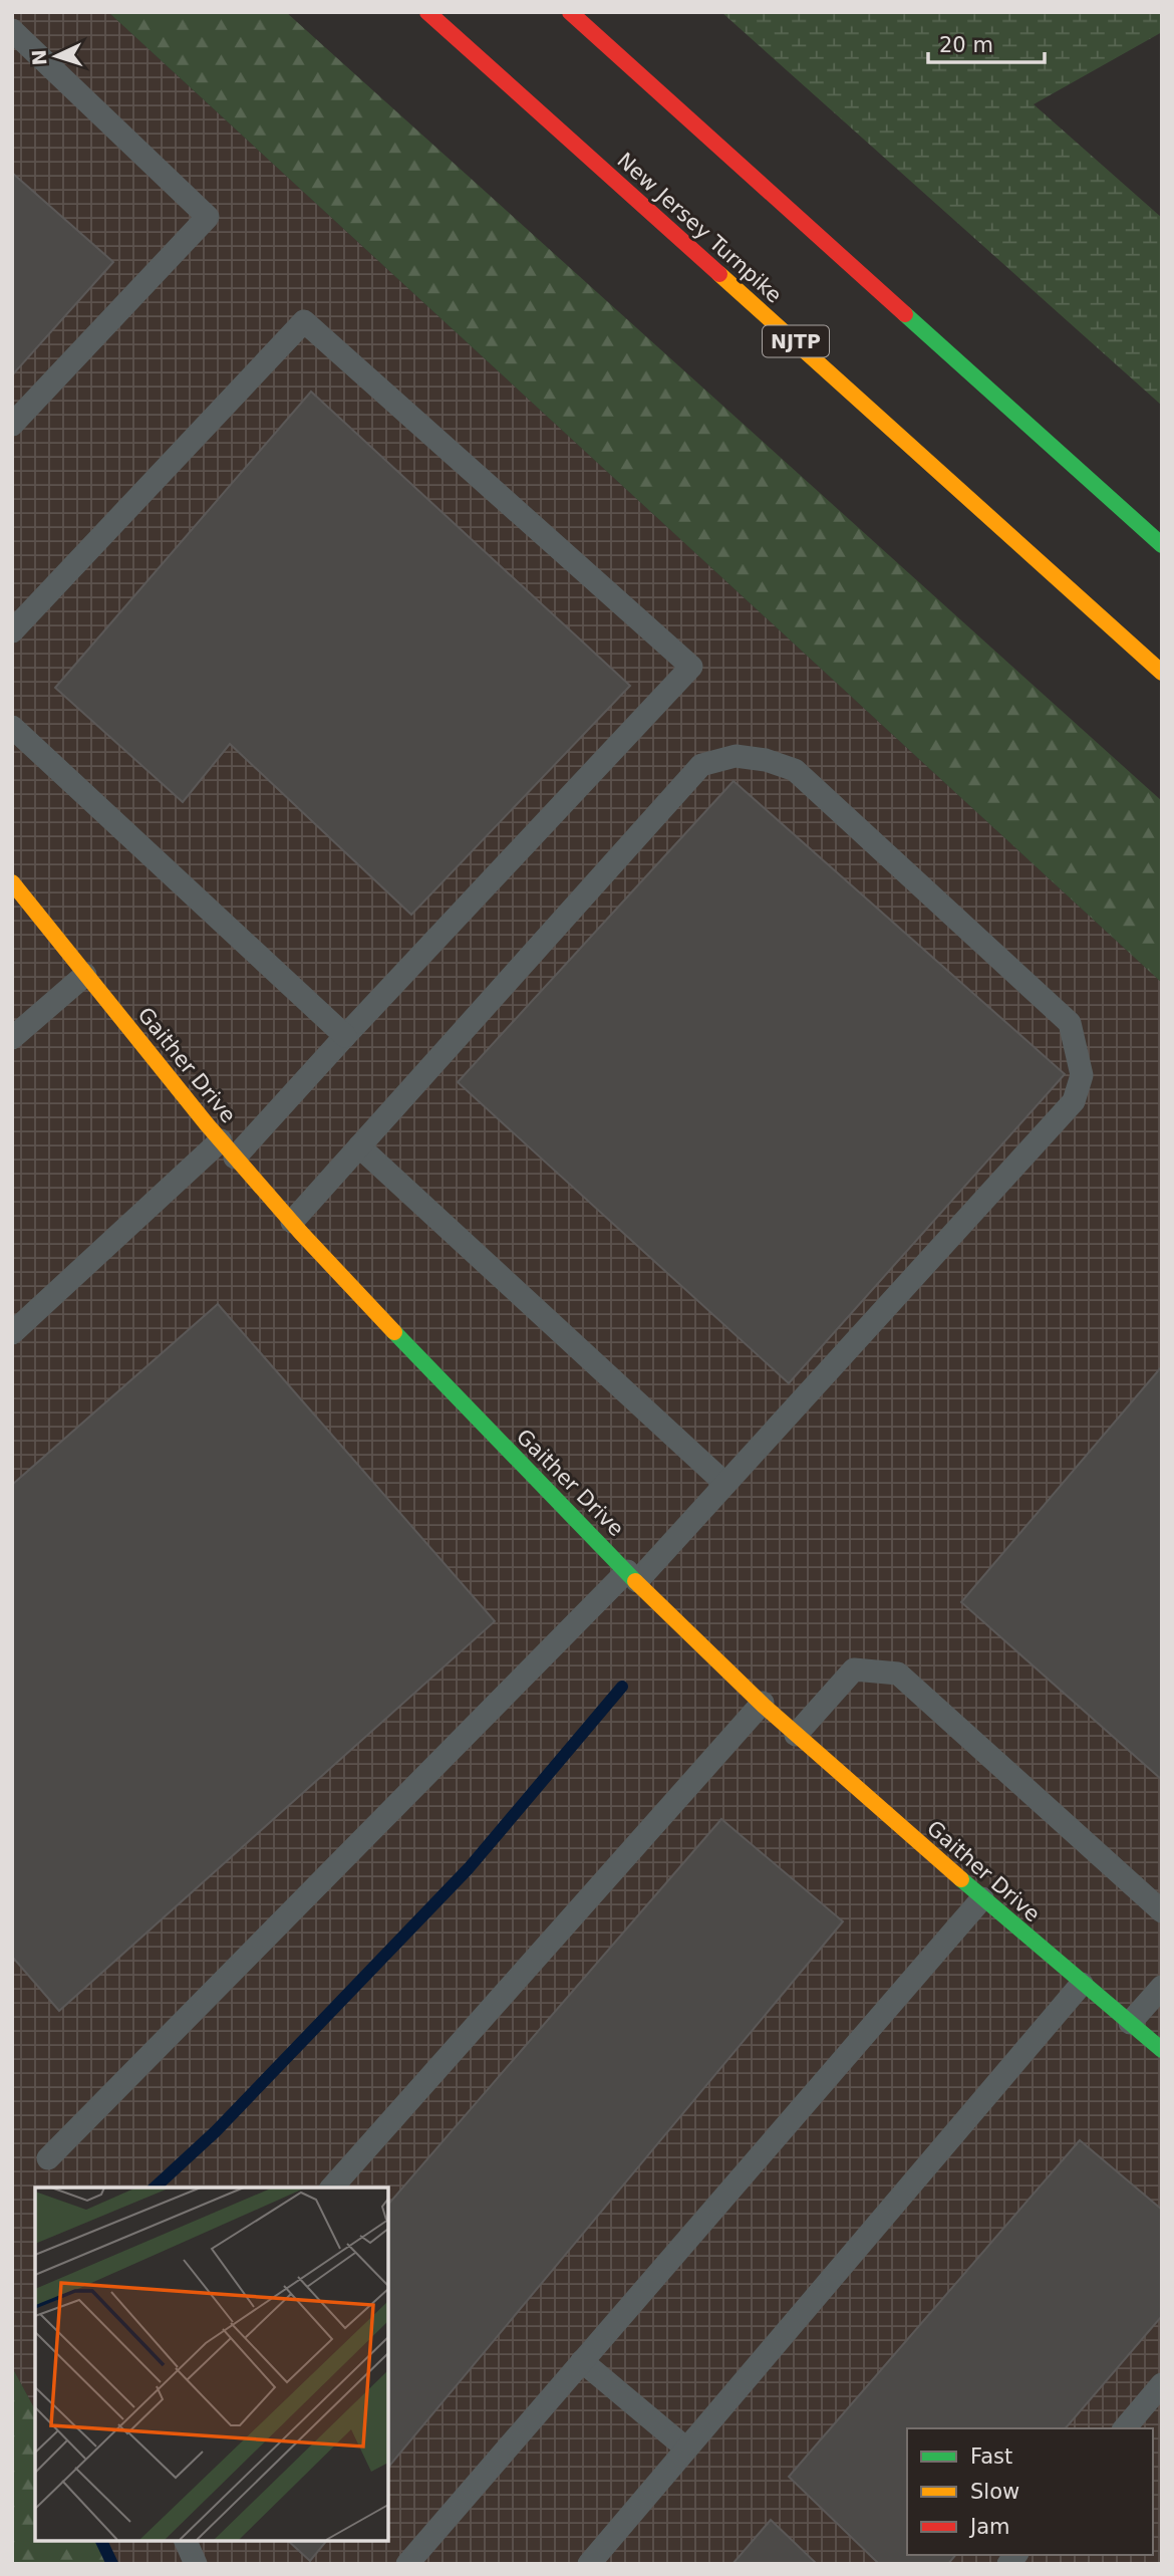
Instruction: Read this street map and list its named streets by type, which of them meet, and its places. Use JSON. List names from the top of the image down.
{
  "streets": {
    "main road": ["New Jersey Turnpike", "NJTP", "Gaither Drive"]
  },
  "legend": ["Fast", "Slow", "Jam"],
  "scale_bar": "20 m",
  "north": "left"
}
